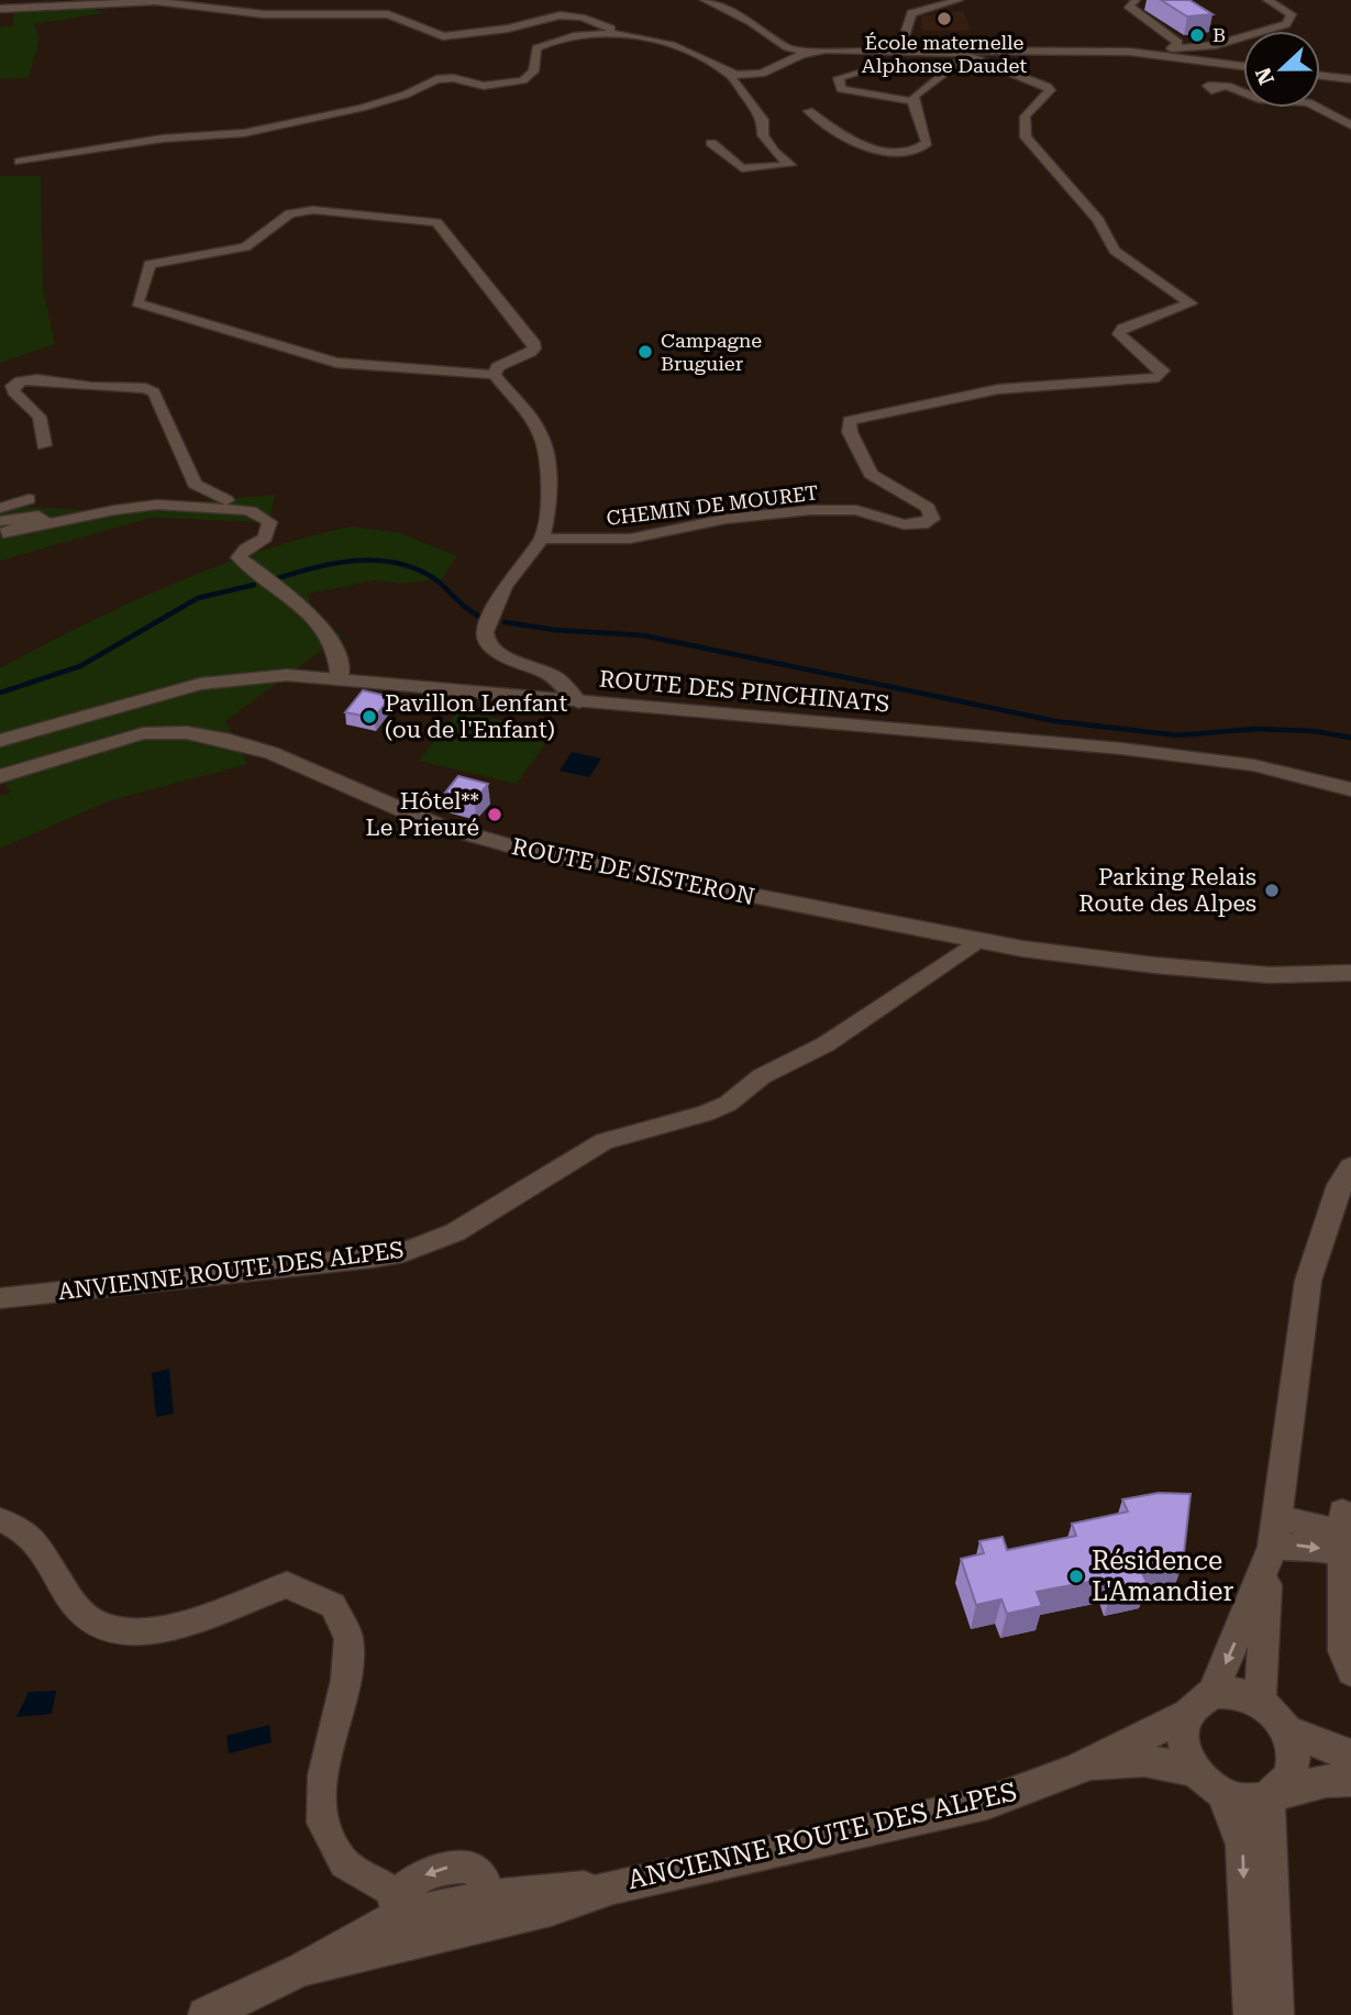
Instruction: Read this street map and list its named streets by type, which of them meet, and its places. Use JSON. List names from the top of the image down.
{
  "streets": {
    "main road": ["ROUTE DES PINCHINATS", "ROUTE DE SISTERON", "ANCIENNE ROUTE DES ALPES"],
    "street": ["CHEMIN DE MOURET", "ANVIENNE ROUTE DES ALPES"]
  },
  "crossings": [
    ["ROUTE DE SISTERON", "ANVIENNE ROUTE DES ALPES"]
  ],
  "places": [
    "École maternelle Alphonse Daudet",
    "B",
    "Campagne Bruguier",
    "Pavillon Lenfant (ou de l'Enfant)",
    "Hôtel** Le Prieuré",
    "Parking Relais Route des Alpes",
    "Résidence L'Amandier"
  ],
  "north": "left"
}
